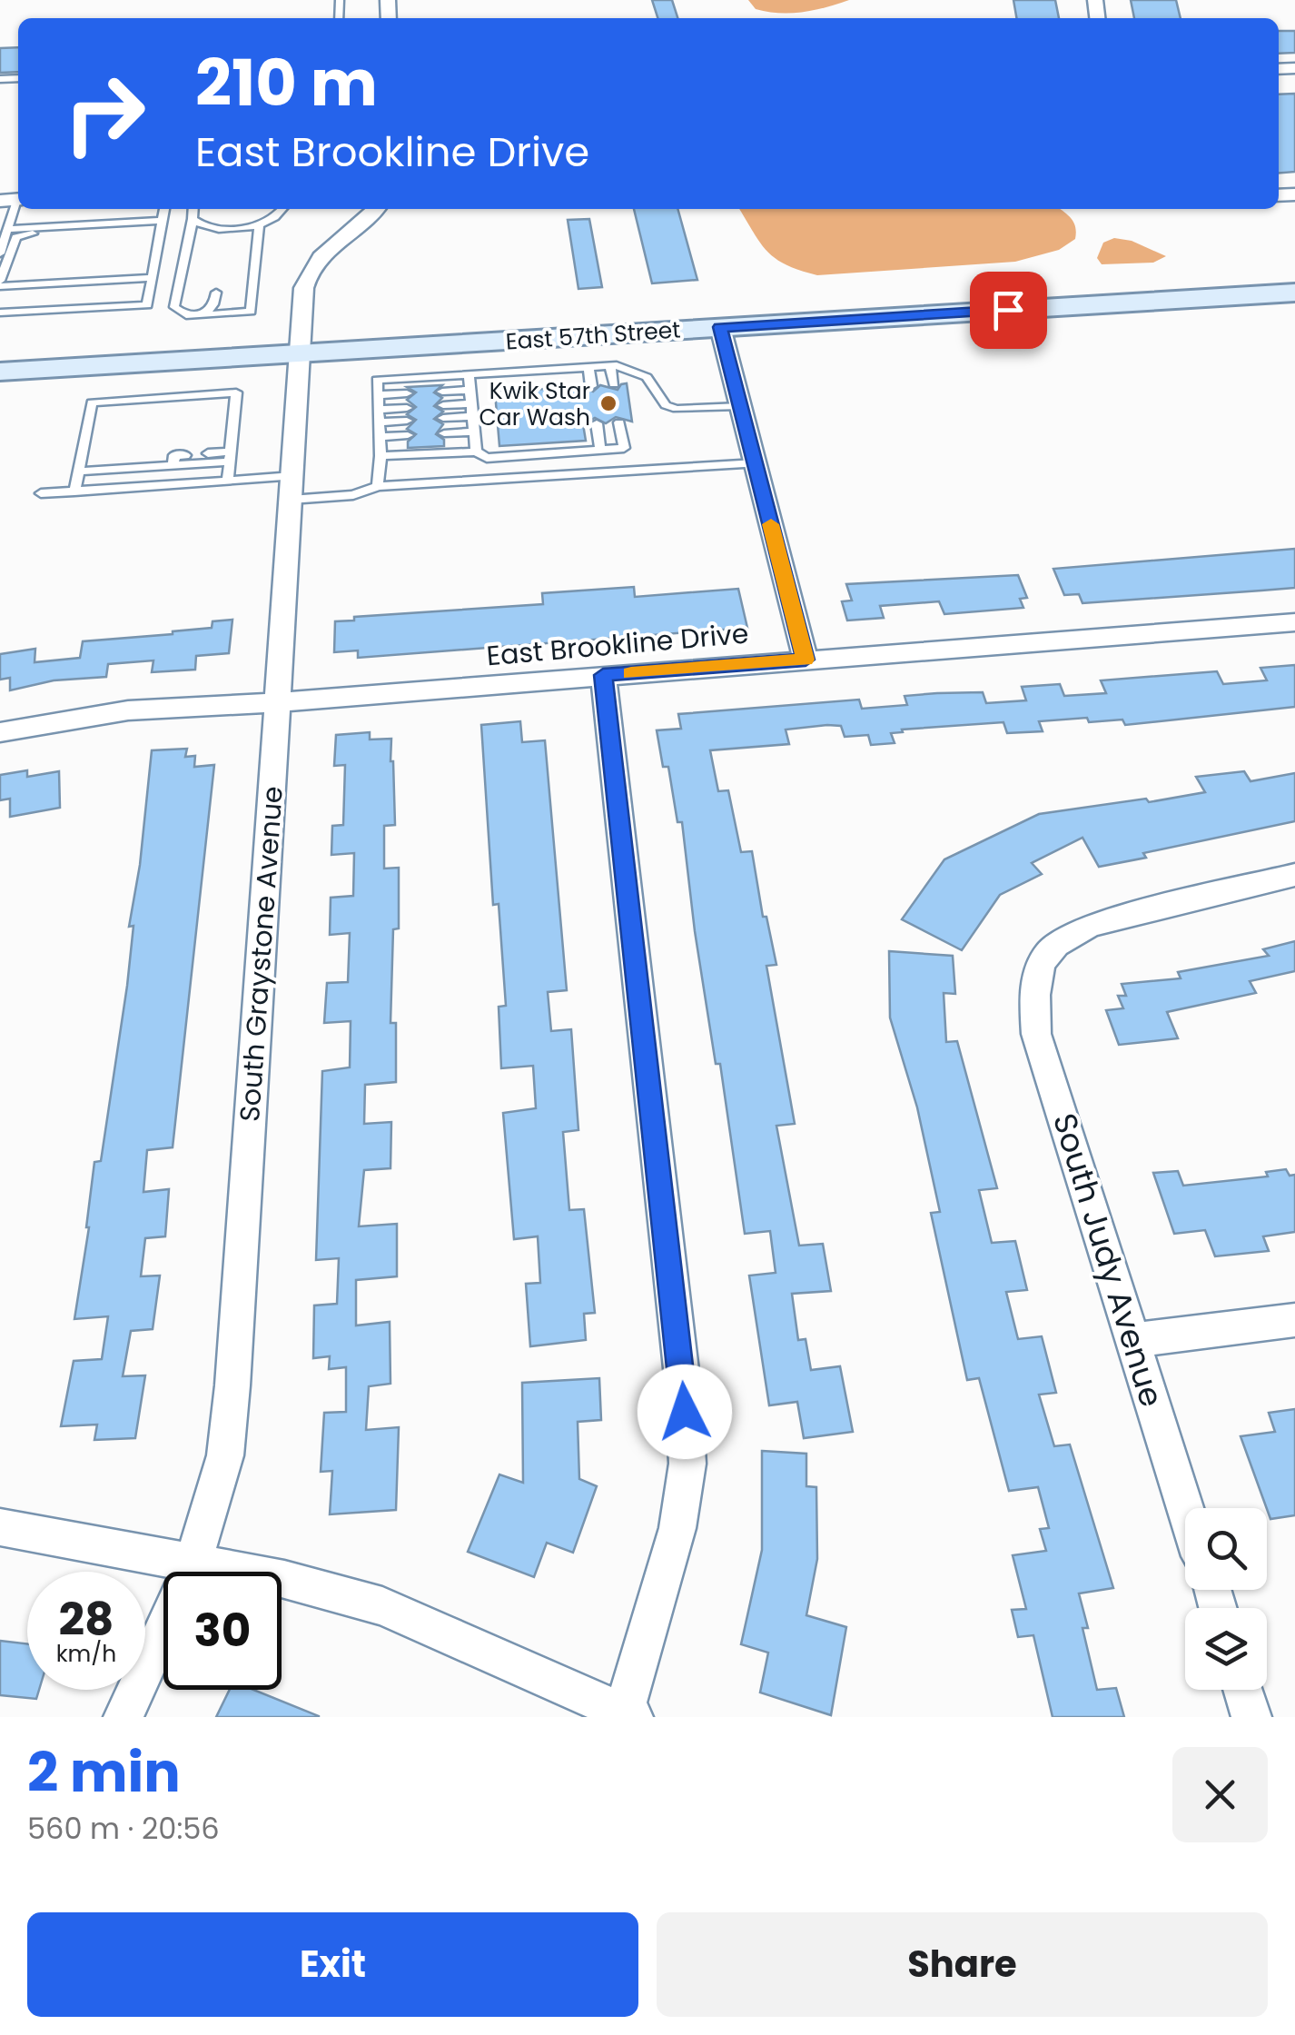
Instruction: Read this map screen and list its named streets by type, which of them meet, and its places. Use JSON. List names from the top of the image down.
{
  "streets": {
    "main road": ["East 57th Street"],
    "street": ["East Brookline Drive", "South Graystone Avenue", "South Judy Avenue"]
  },
  "crossings": [
    ["East 57th Street", "South Graystone Avenue"],
    ["East Brookline Drive", "South Graystone Avenue"]
  ],
  "places": ["Kwik Star Car Wash"],
  "page": {
    "turn": ["210 m", "East Brookline Drive"],
    "speed": "28 km/h",
    "limit": "30",
    "heading": ["2 min", "560 m · 20:56"],
    "buttons": ["Exit", "Share"]
  }
}
